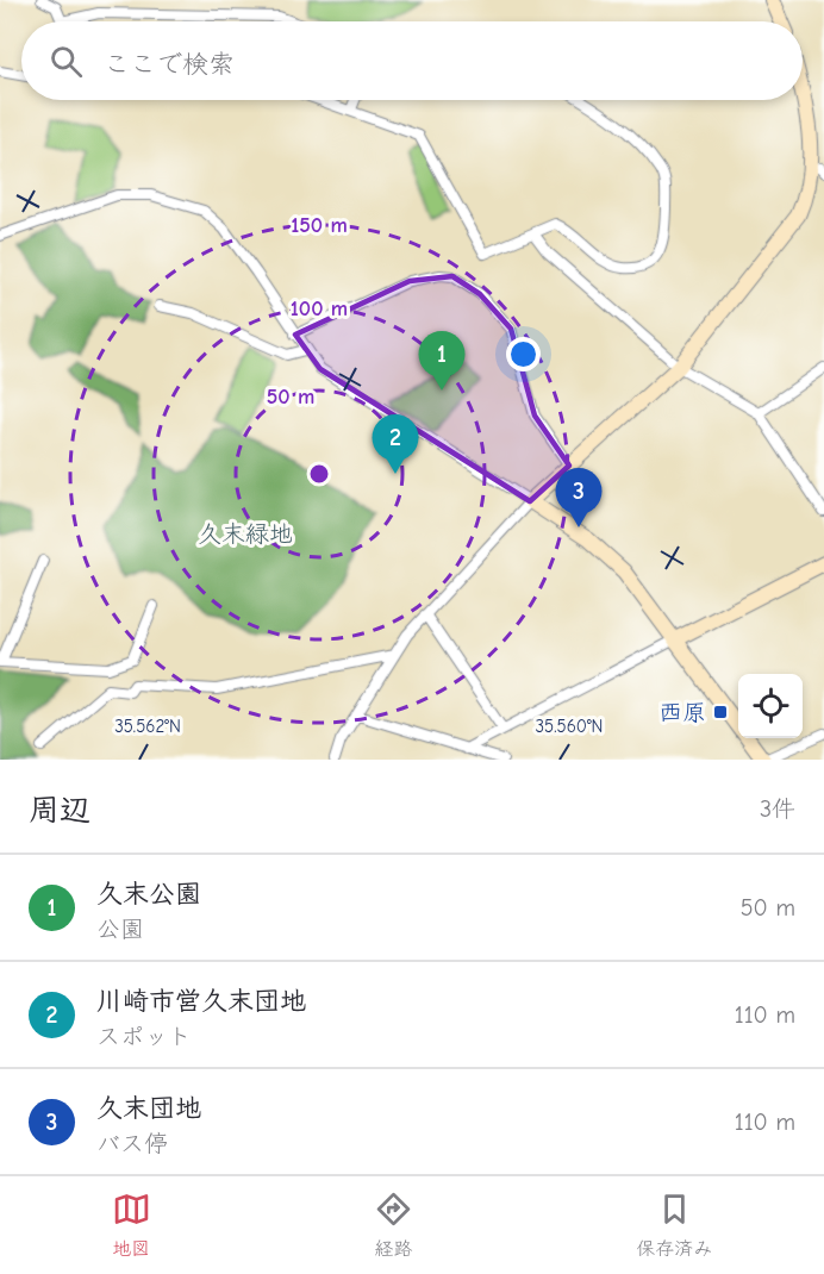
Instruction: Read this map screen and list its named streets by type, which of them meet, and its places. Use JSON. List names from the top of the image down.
{
  "parks": ["久末緑地"],
  "places": {
    "transit": ["西原"]
  },
  "page": {
    "search": "ここで検索",
    "pins": ["1", "2", "3"],
    "heading": ["周辺", "3件"],
    "list": [
      {
        "mark": "1",
        "name": "久末公園",
        "note": "公園",
        "value": "50 m"
      },
      {
        "mark": "2",
        "name": "川崎市営久末団地",
        "note": "スポット",
        "value": "110 m"
      },
      {
        "mark": "3",
        "name": "久末団地",
        "note": "バス停",
        "value": "110 m"
      }
    ],
    "nav": ["地図", "経路", "保存済み"]
  },
  "coordinates": ["35.562°N", "35.560°N"],
  "rings": ["150 m", "100 m", "50 m"]
}
